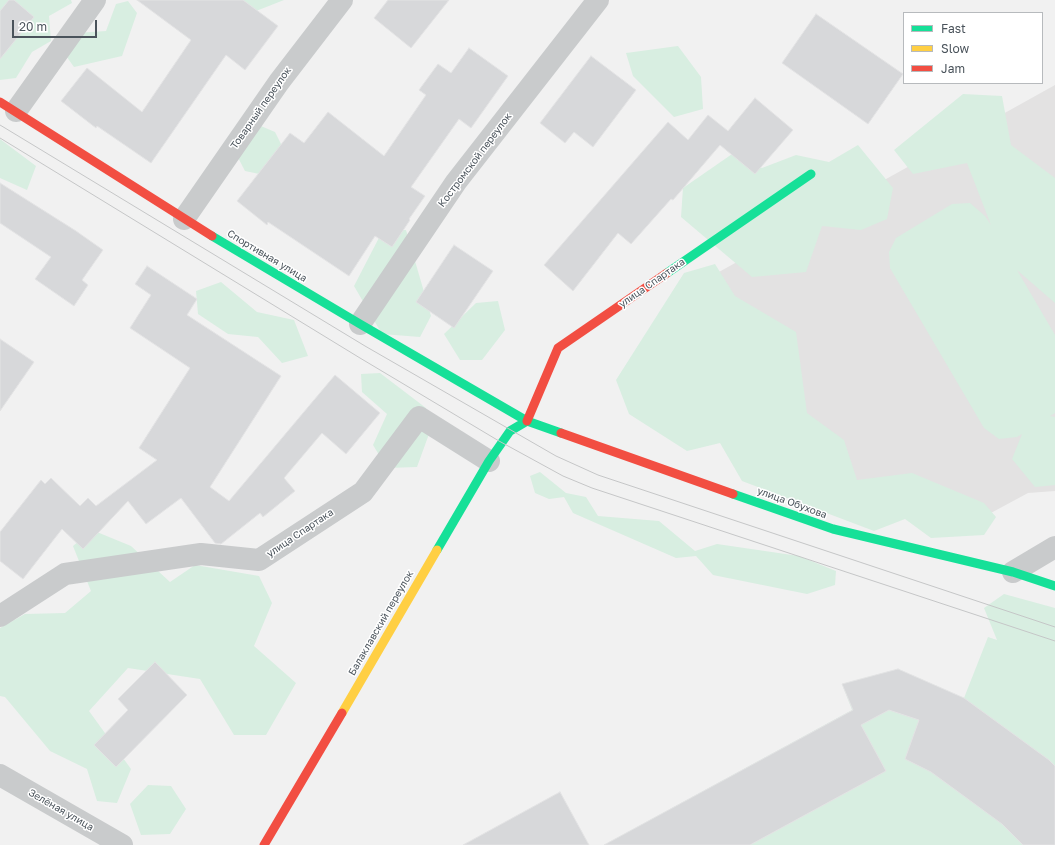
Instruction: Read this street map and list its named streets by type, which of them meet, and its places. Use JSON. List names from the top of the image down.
{
  "streets": {
    "street": [
      "Товарный переулок",
      "Костромской переулок",
      "Спортивная улица",
      "улица Спартака",
      "улица Обухова",
      "Балаклавский переулок",
      "Зелёная улица"
    ]
  },
  "crossings": [
    ["Товарный переулок", "Спортивная улица"],
    ["Костромской переулок", "Спортивная улица"],
    ["Спортивная улица", "улица Спартака"],
    ["Спортивная улица", "улица Обухова"],
    ["Спортивная улица", "Балаклавский переулок"],
    ["улица Спартака", "улица Обухова"],
    ["улица Спартака", "Балаклавский переулок"],
    ["улица Обухова", "Балаклавский переулок"]
  ],
  "legend": ["Fast", "Slow", "Jam"],
  "scale_bar": "20 m"
}
